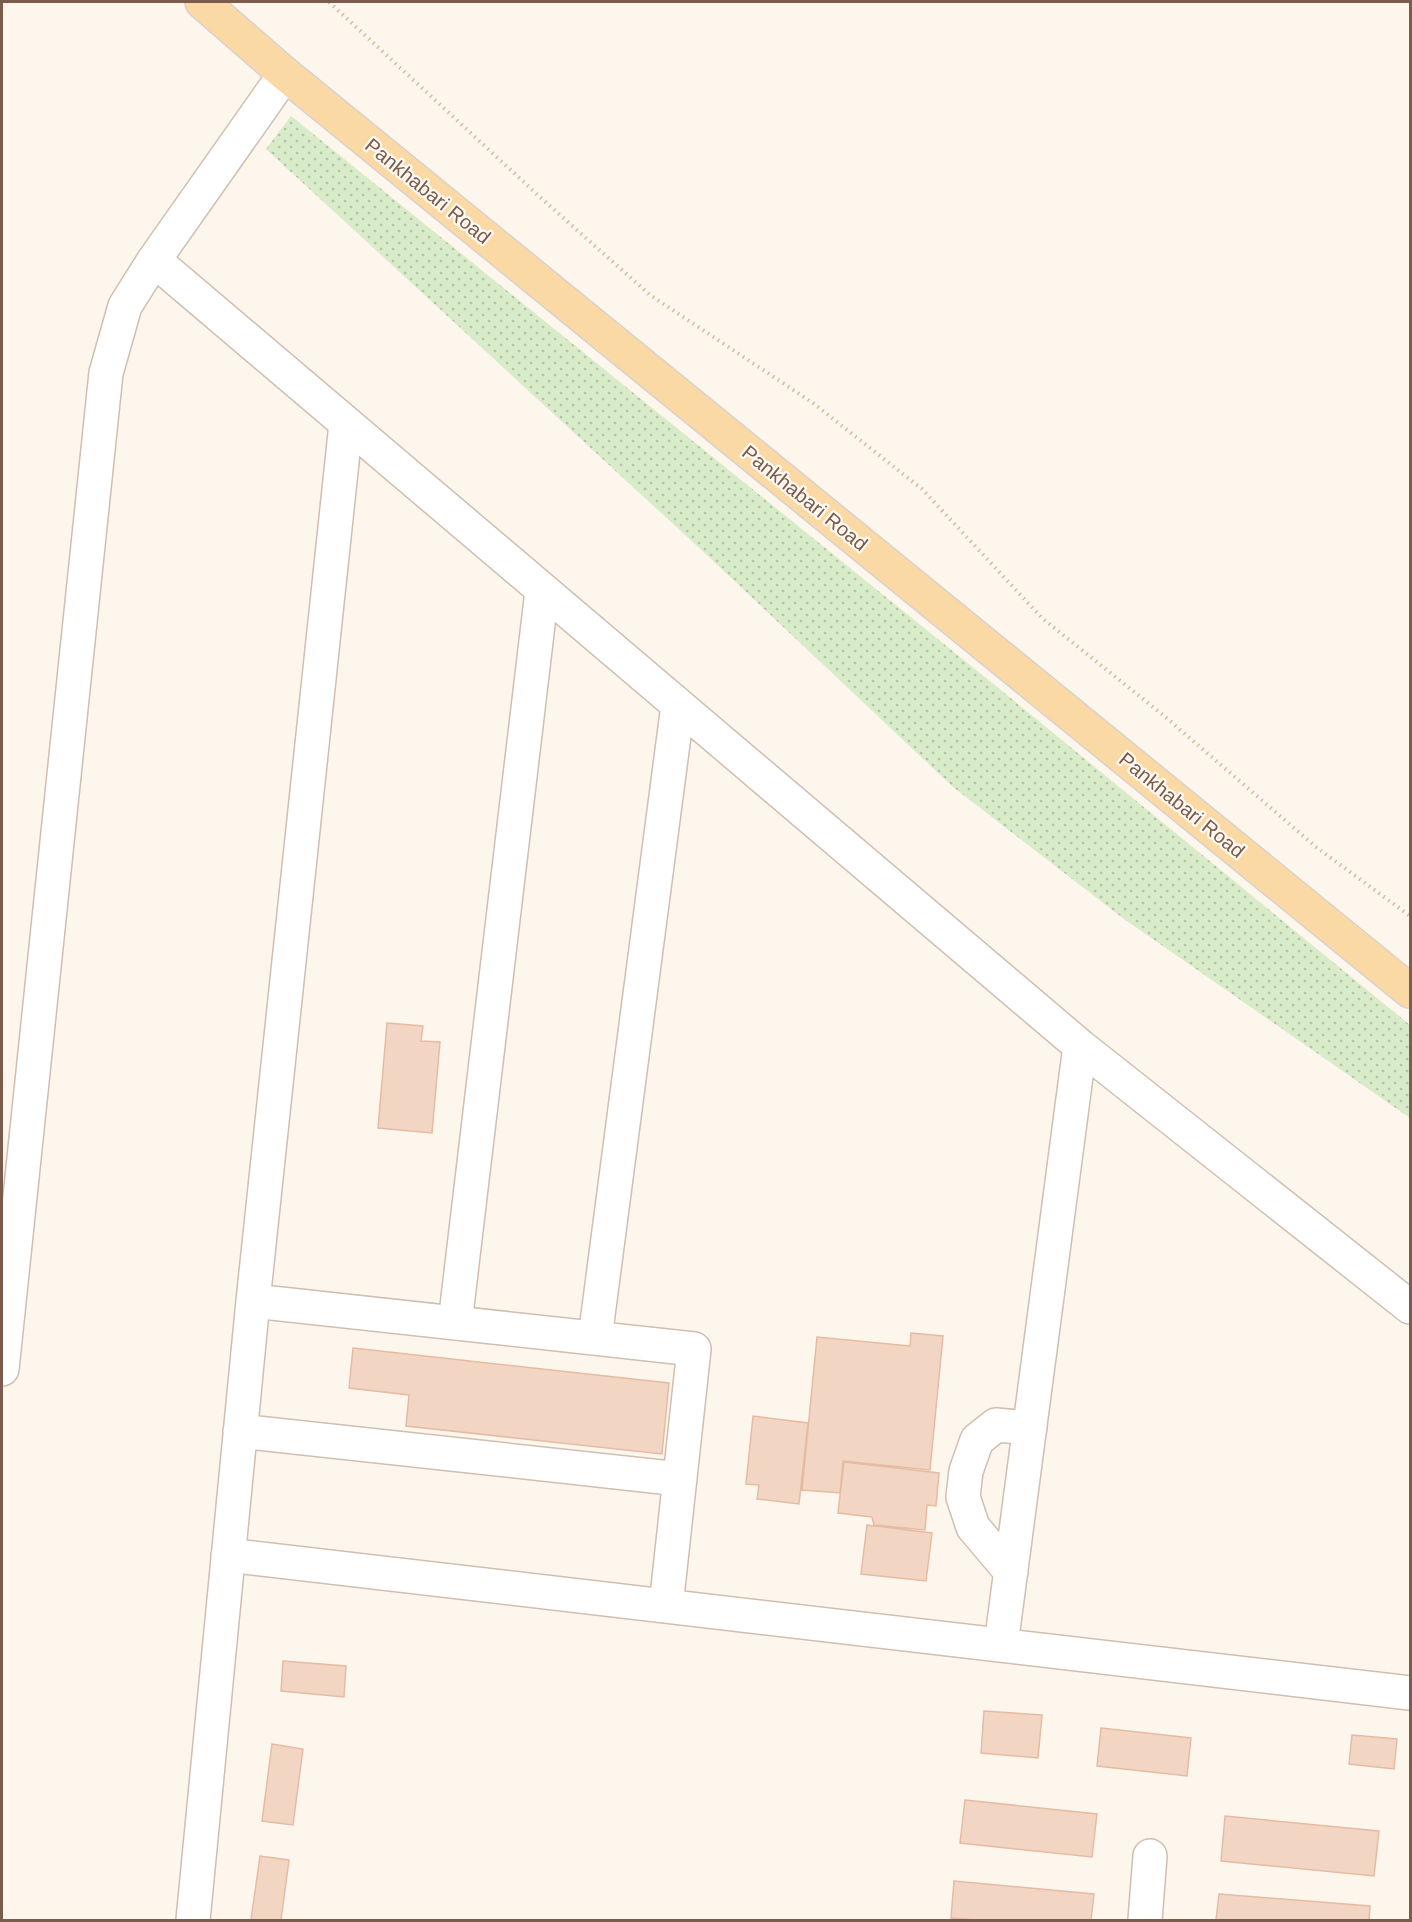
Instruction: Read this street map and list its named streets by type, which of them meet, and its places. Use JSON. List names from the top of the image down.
{
  "streets": {
    "main road": ["Pankhabari Road"]
  }
}
